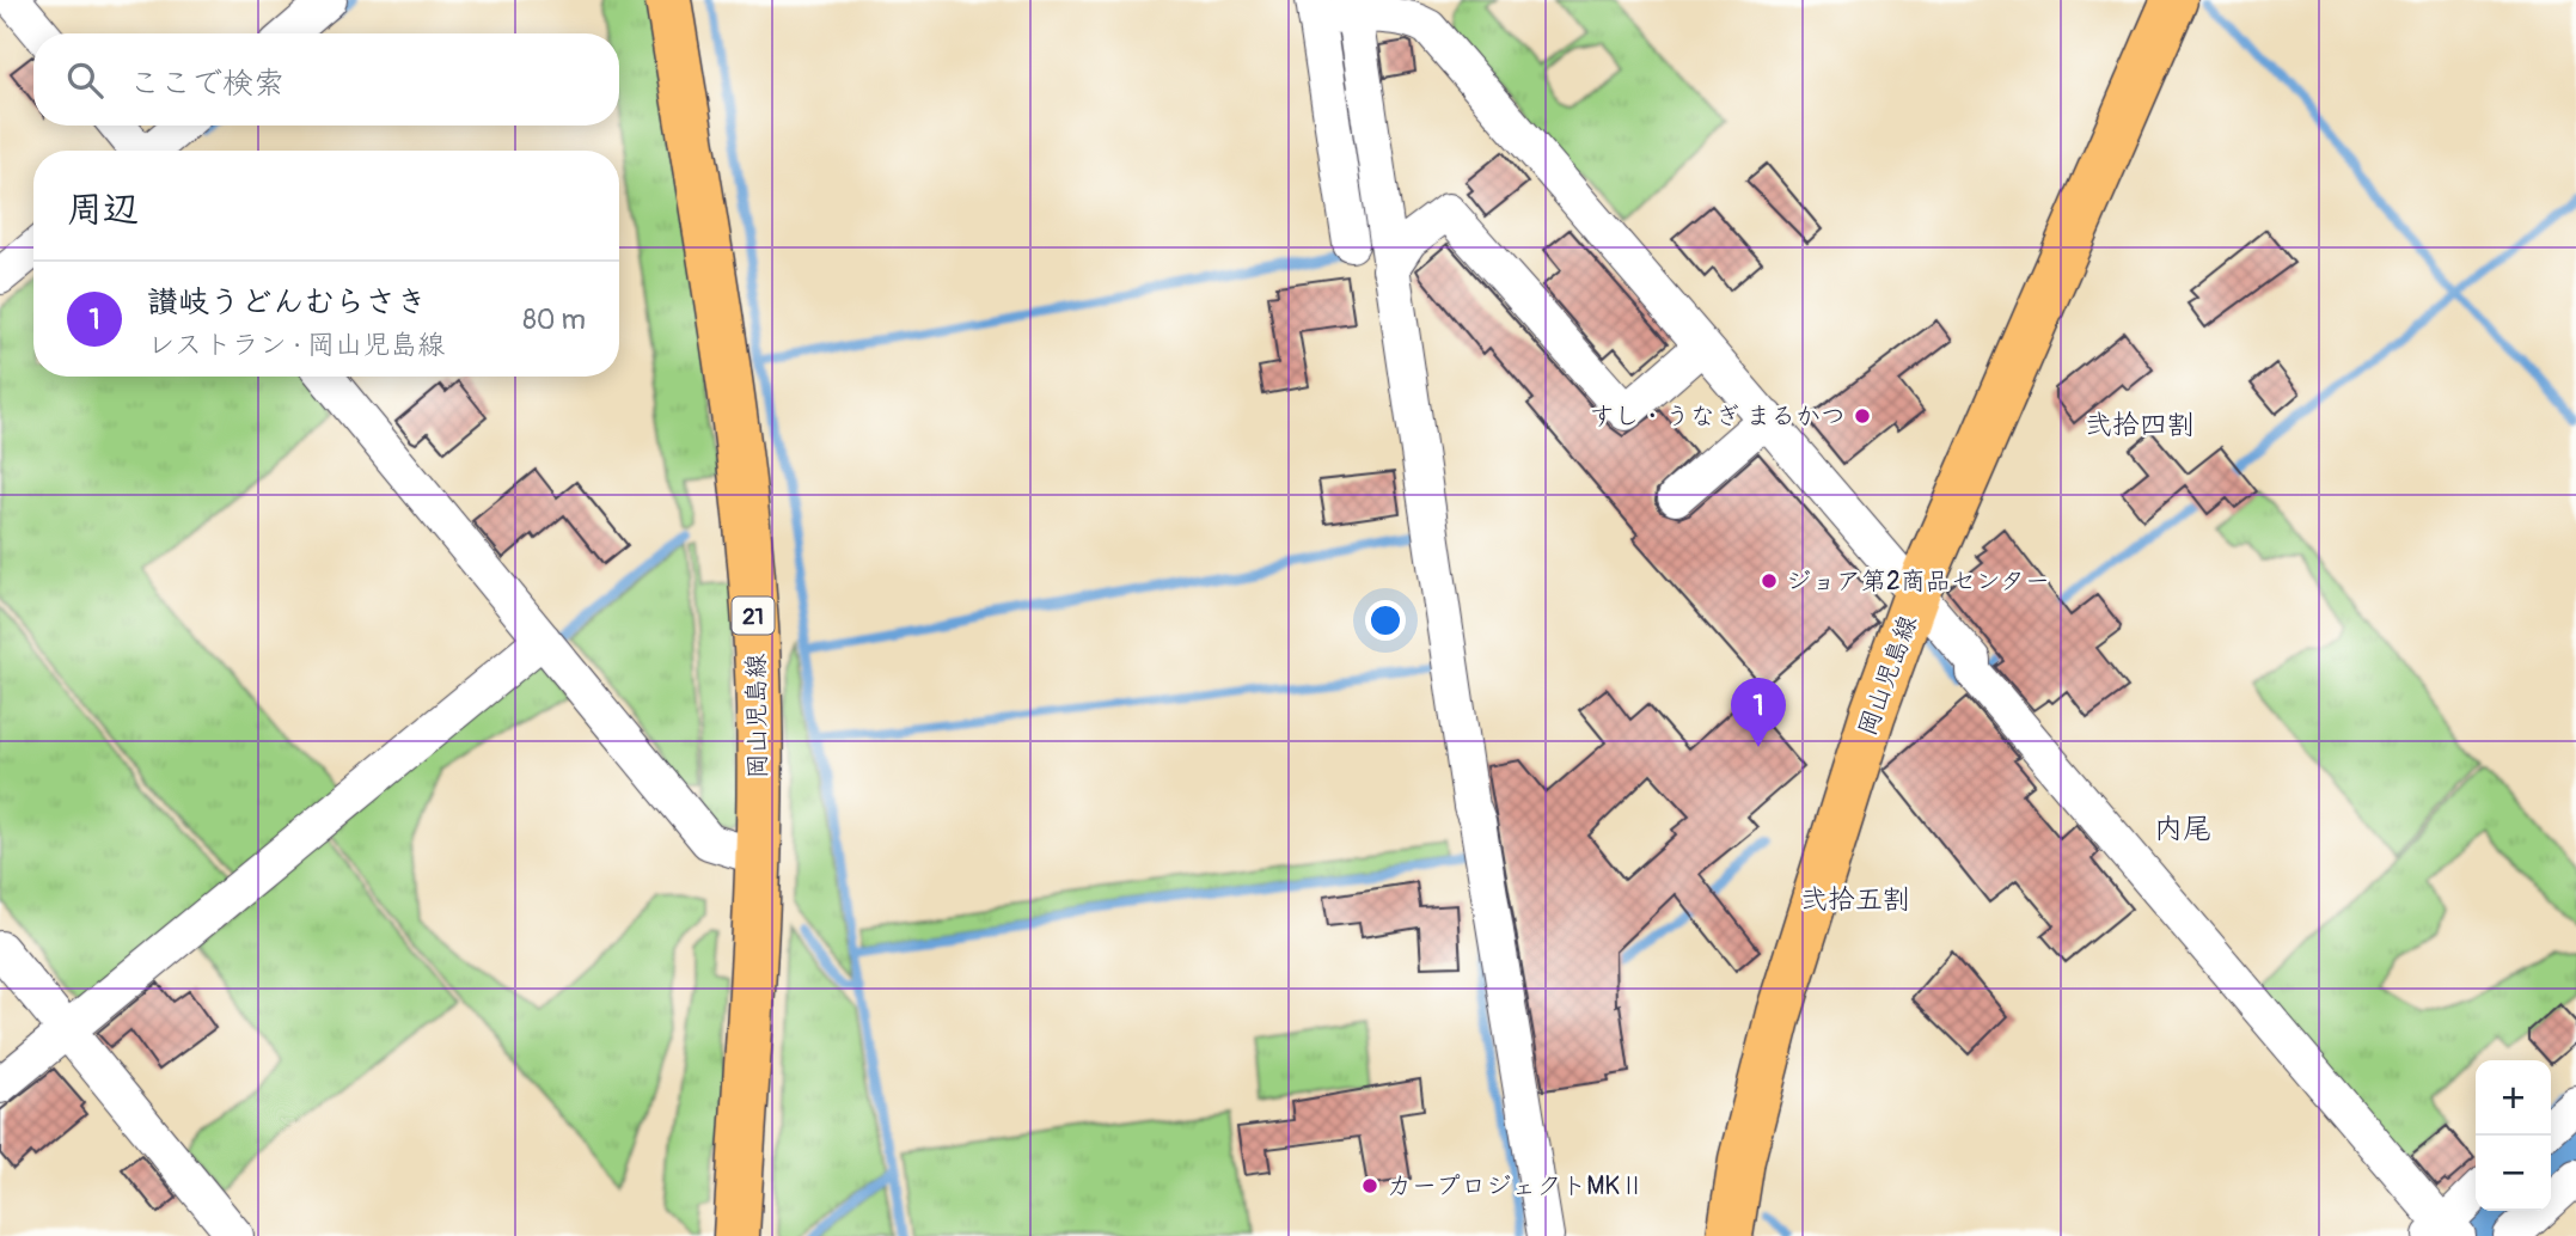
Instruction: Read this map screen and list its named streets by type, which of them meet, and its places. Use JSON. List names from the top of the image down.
{
  "streets": {
    "main road": ["21", "岡山児島線"]
  },
  "districts": ["弐拾四割", "内尾", "弐拾五割"],
  "places": ["すし・うなぎ まるかつ", "ジョア第2商品センター", "カープロジェクトMKⅡ"],
  "page": {
    "search": "ここで検索",
    "heading": "周辺",
    "list": [
      {
        "mark": "1",
        "name": "讃岐うどんむらさき",
        "note": "レストラン · 岡山児島線",
        "value": "80 m"
      }
    ],
    "pins": "1",
    "map_buttons": ["+", "−"]
  }
}
